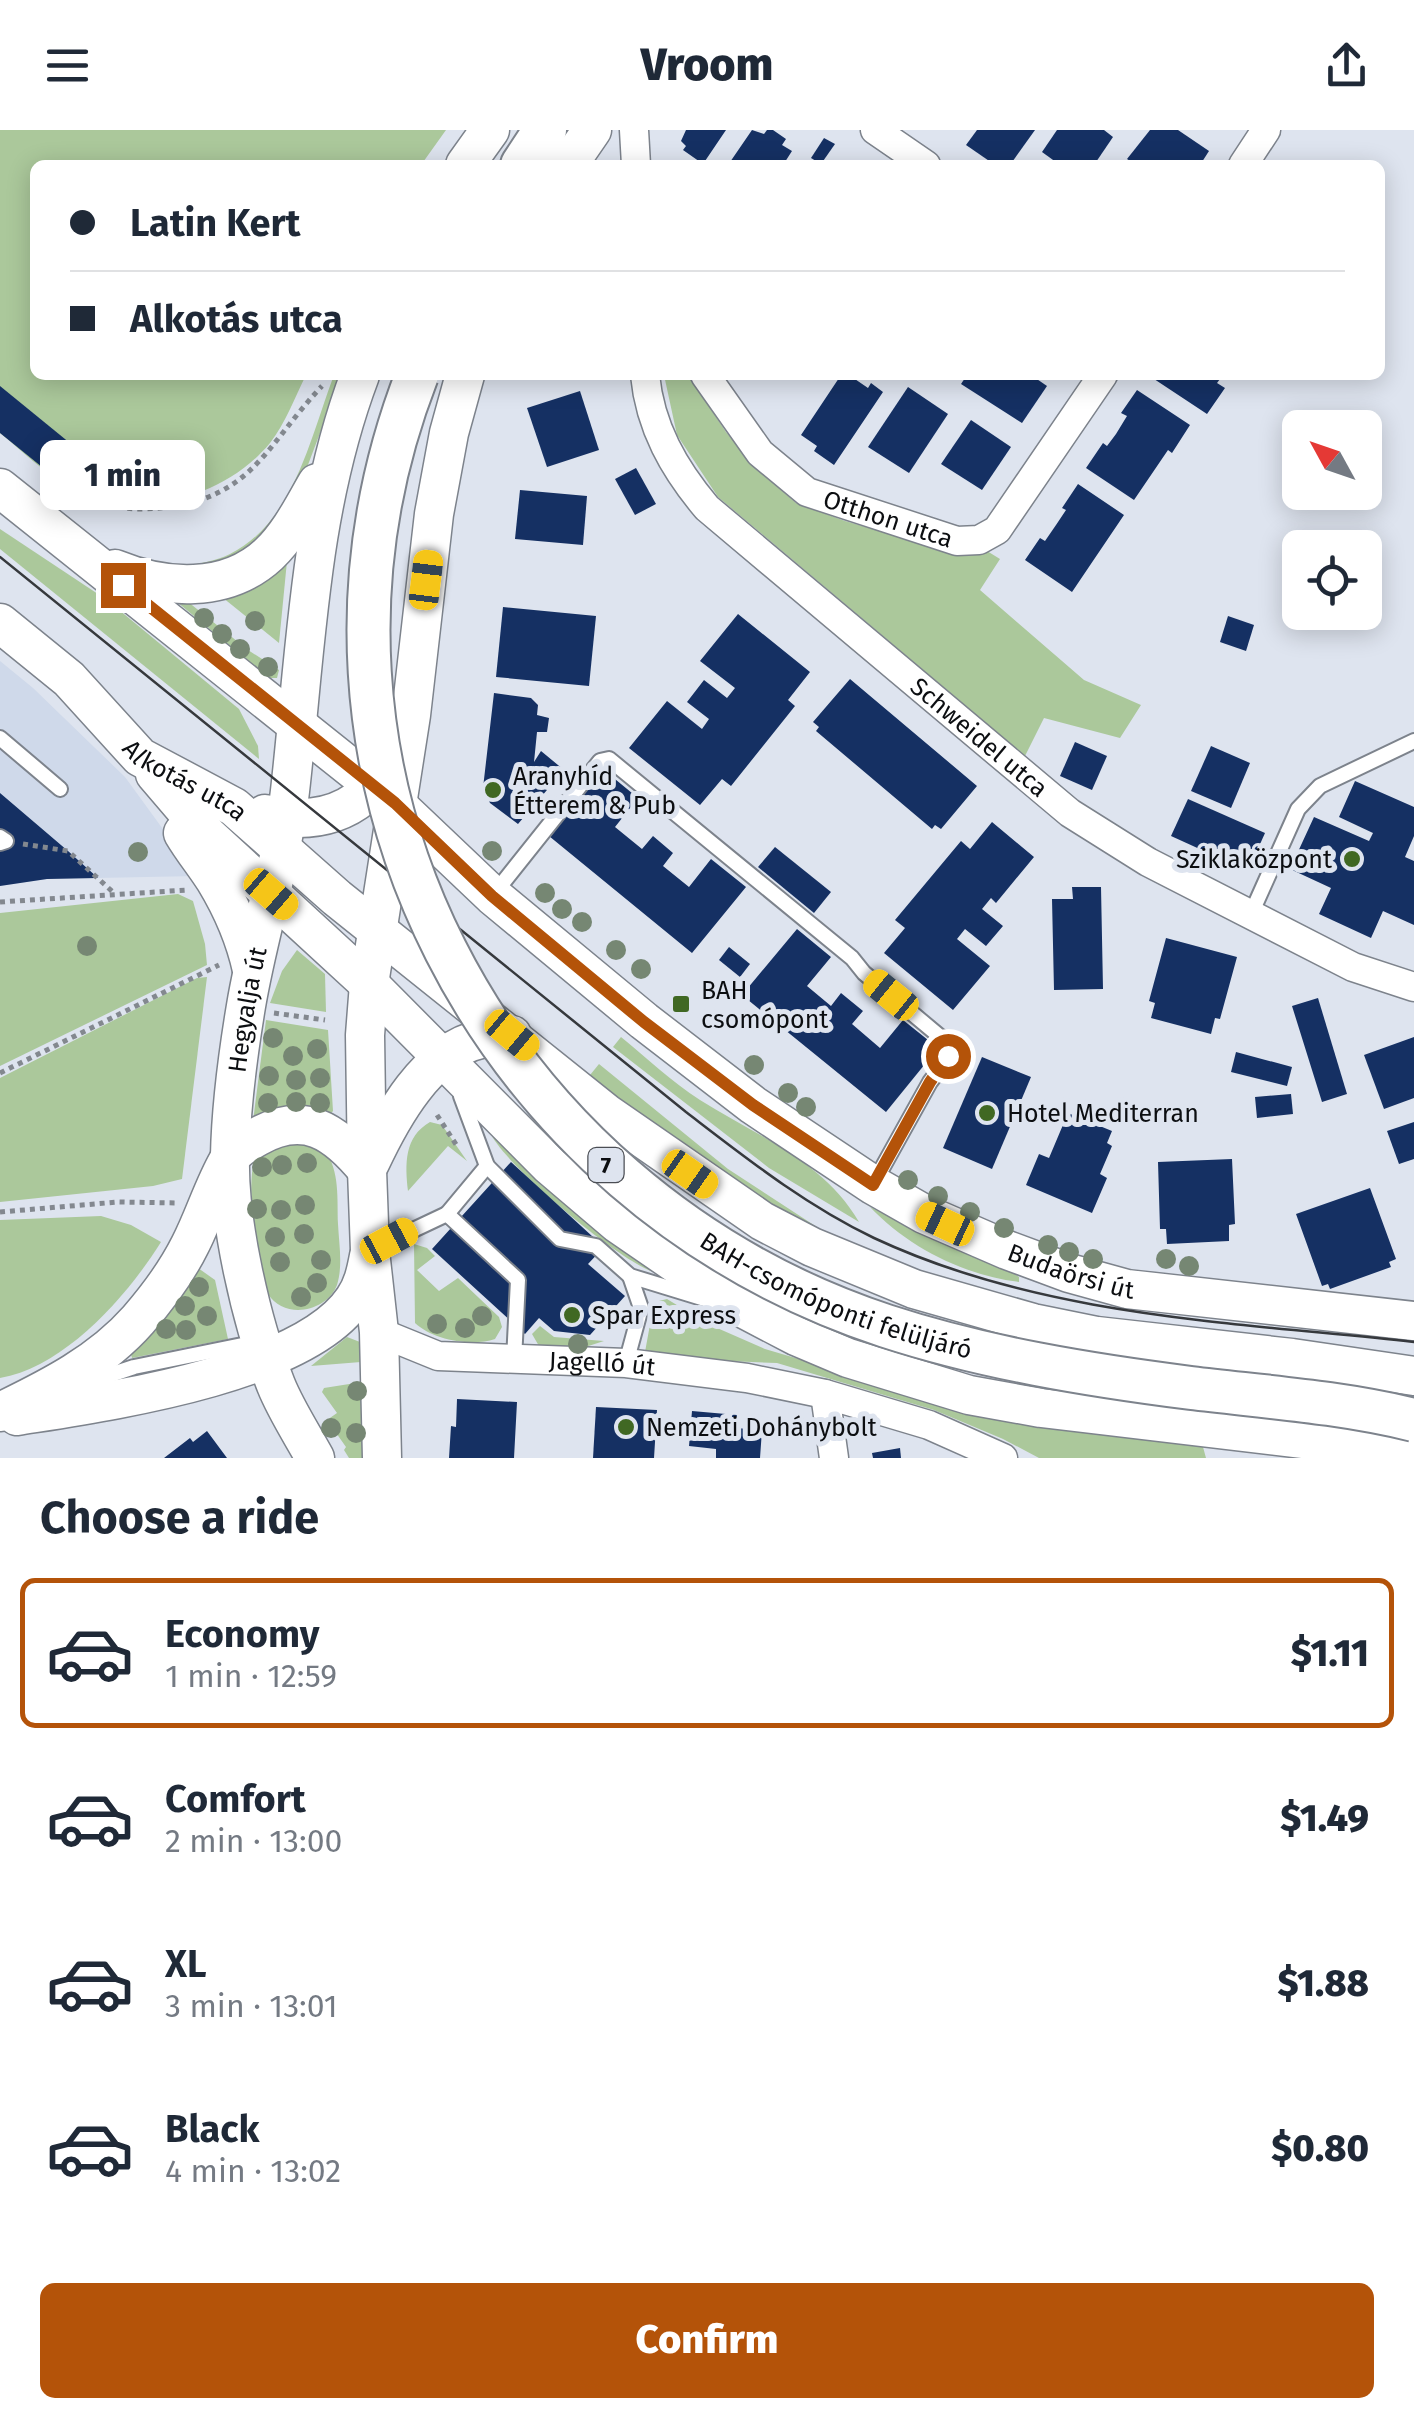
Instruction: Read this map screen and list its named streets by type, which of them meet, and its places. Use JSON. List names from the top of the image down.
{
  "streets": {
    "main road": [
      "Alkotás utca",
      "Hegyalja út",
      "7",
      "Budaörsi út",
      "BAH-csomóponti felüljáró"
    ],
    "street": ["Otthon utca", "Schweidel utca", "Jagelló út"]
  },
  "crossings": [
    ["Alkotás utca", "Hegyalja út"]
  ],
  "places": {
    "other": [
      "Aranyhíd Étterem & Pub",
      "Sziklaközpont",
      "Hotel Mediterran",
      "Spar Express",
      "Nemzeti Dohánybolt"
    ],
    "transit": ["BAH csomópont"]
  },
  "north": "top left",
  "page": {
    "header": "Vroom",
    "banner": ["Latin Kert", "Alkotás utca"],
    "bubble": "1 min",
    "heading": "Choose a ride",
    "list": [
      {
        "name": "Economy",
        "note": "1 min · 12:59",
        "value": "$1.11"
      },
      {
        "name": "Comfort",
        "note": "2 min · 13:00",
        "value": "$1.49"
      },
      {
        "name": "XL",
        "note": "3 min · 13:01",
        "value": "$1.88"
      },
      {
        "name": "Black",
        "note": "4 min · 13:02",
        "value": "$0.80"
      }
    ],
    "buttons": "Confirm"
  }
}
